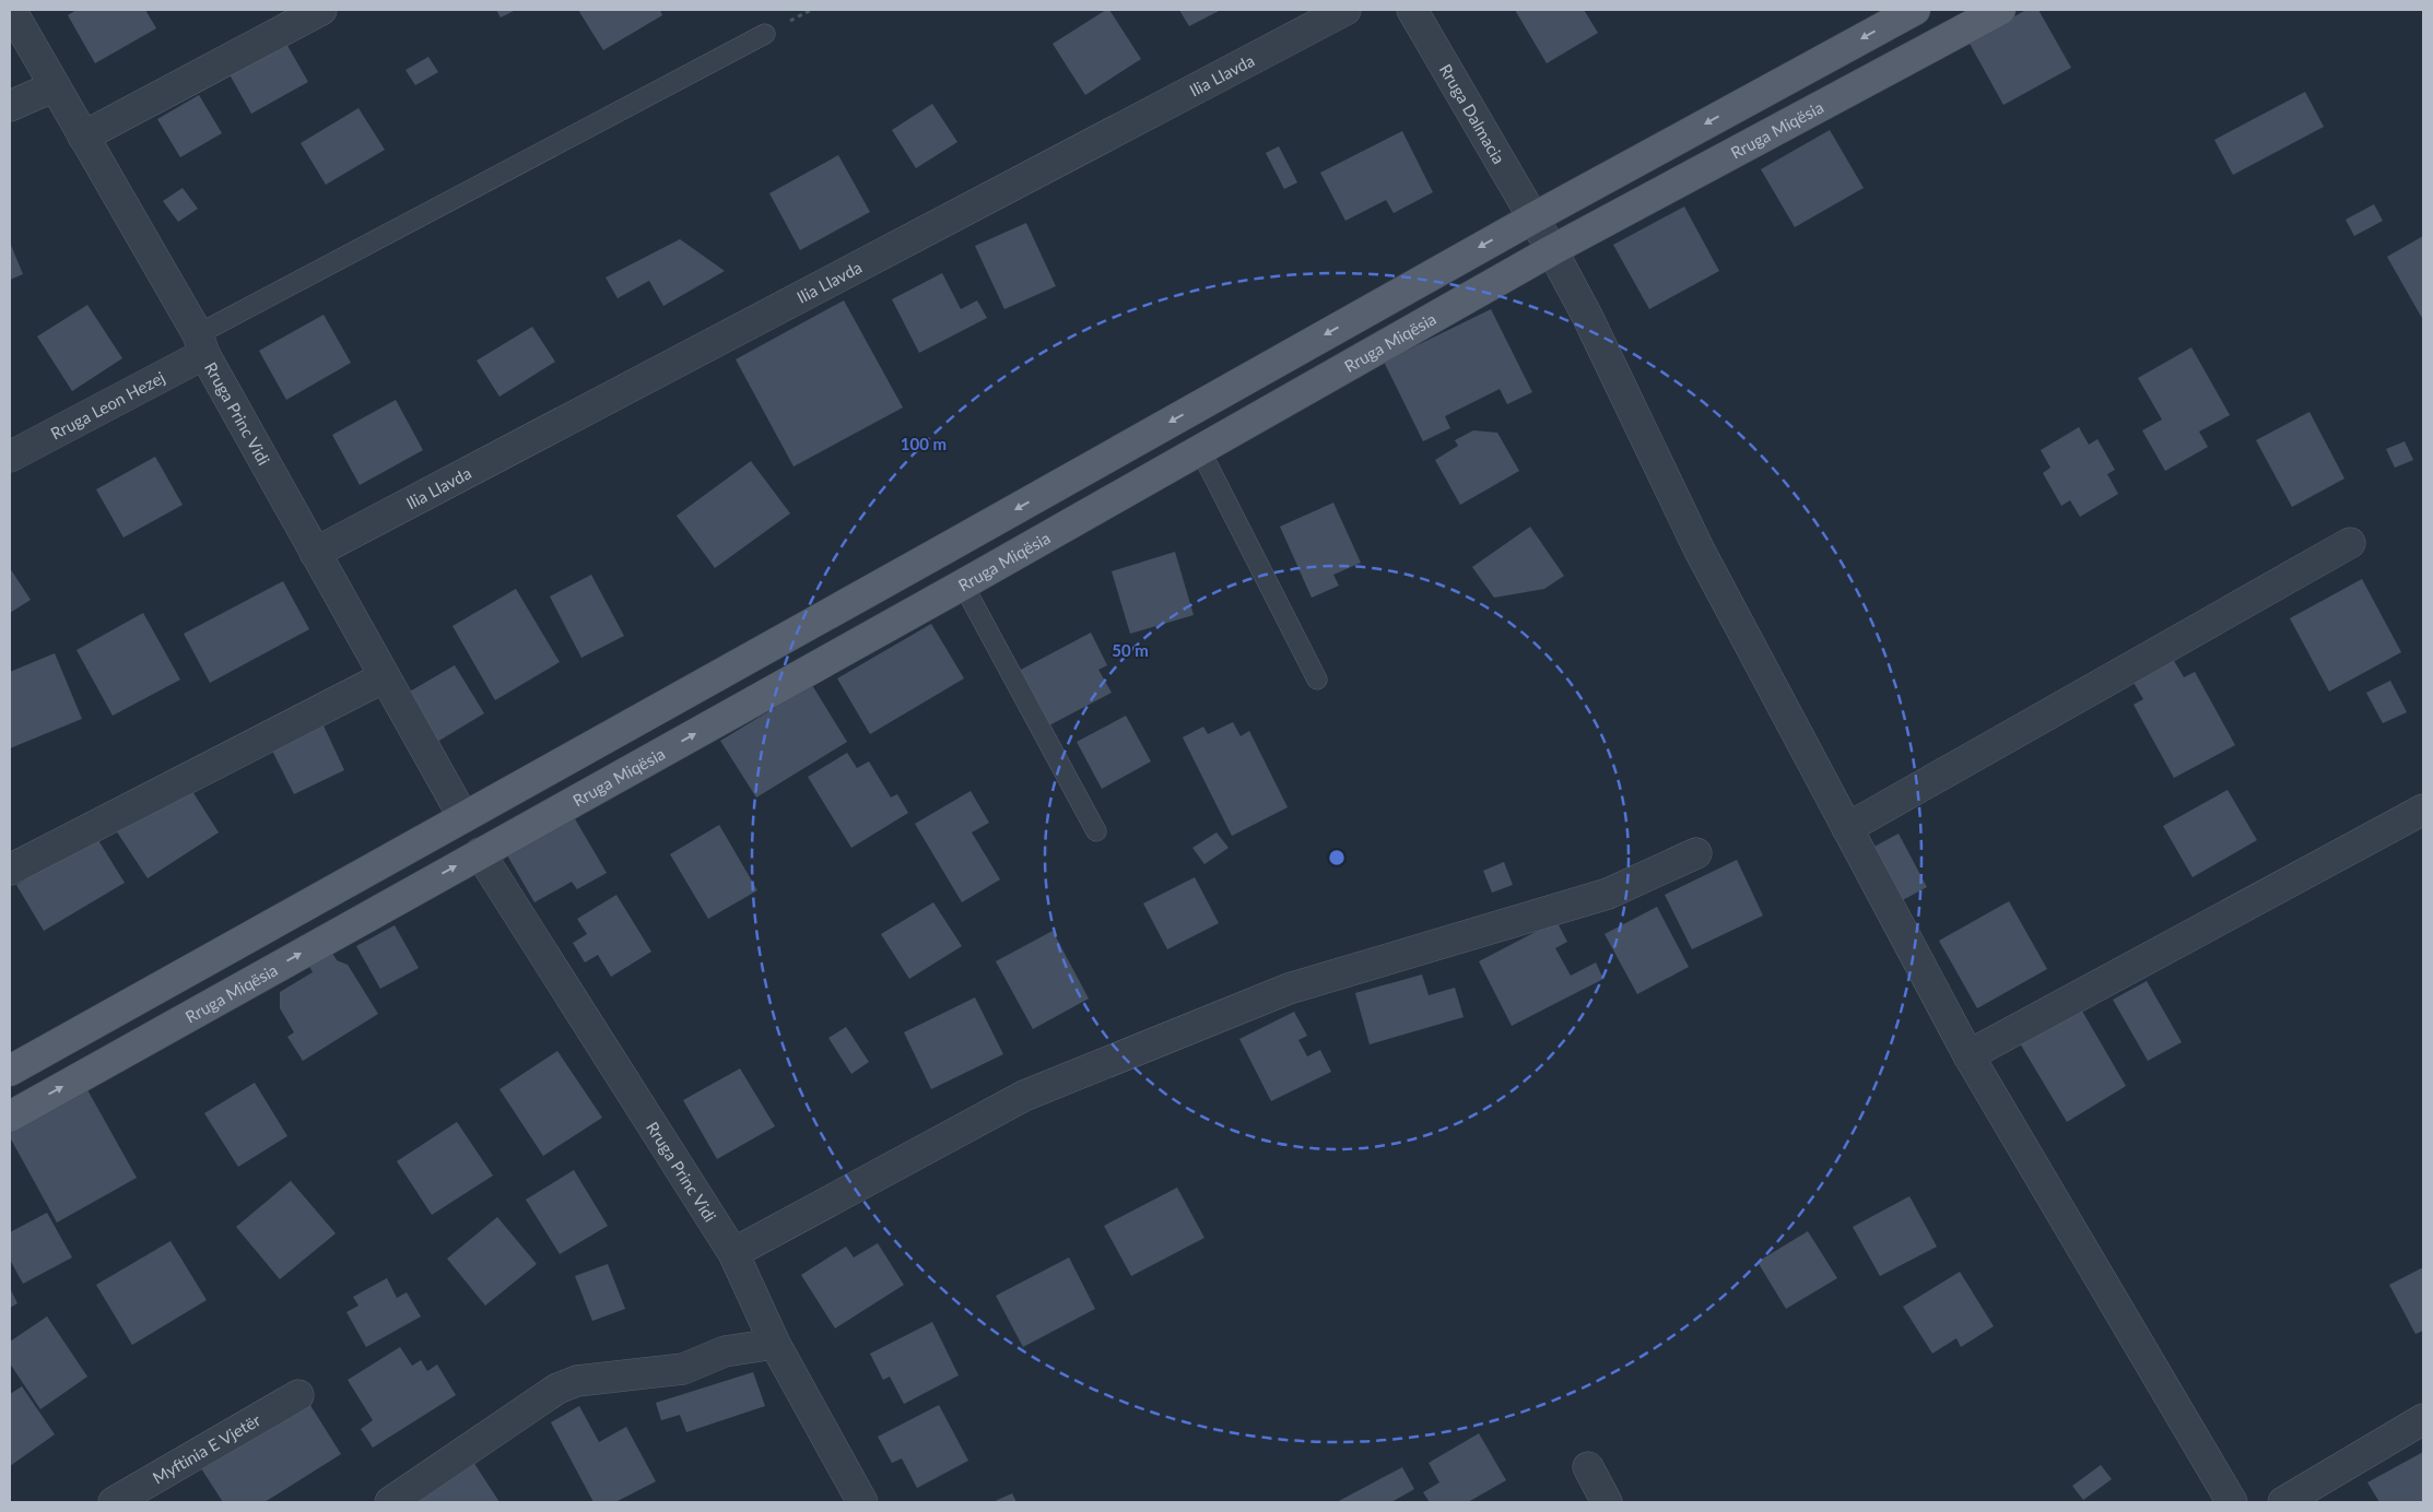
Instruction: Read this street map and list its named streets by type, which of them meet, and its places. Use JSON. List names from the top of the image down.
{
  "streets": {
    "main road": ["Rruga Miqësia"],
    "street": [
      "Ilia Llavda",
      "Rruga Dalmacia",
      "Rruga Leon Hezej",
      "Rruga Princ Vidi",
      "Myftinia E Vjetër"
    ]
  },
  "crossings": [
    ["Ilia Llavda", "Rruga Princ Vidi"],
    ["Rruga Dalmacia", "Rruga Miqësia"],
    ["Rruga Miqësia", "Rruga Princ Vidi"],
    ["Rruga Leon Hezej", "Rruga Princ Vidi"]
  ],
  "rings": ["100 m", "50 m"]
}
